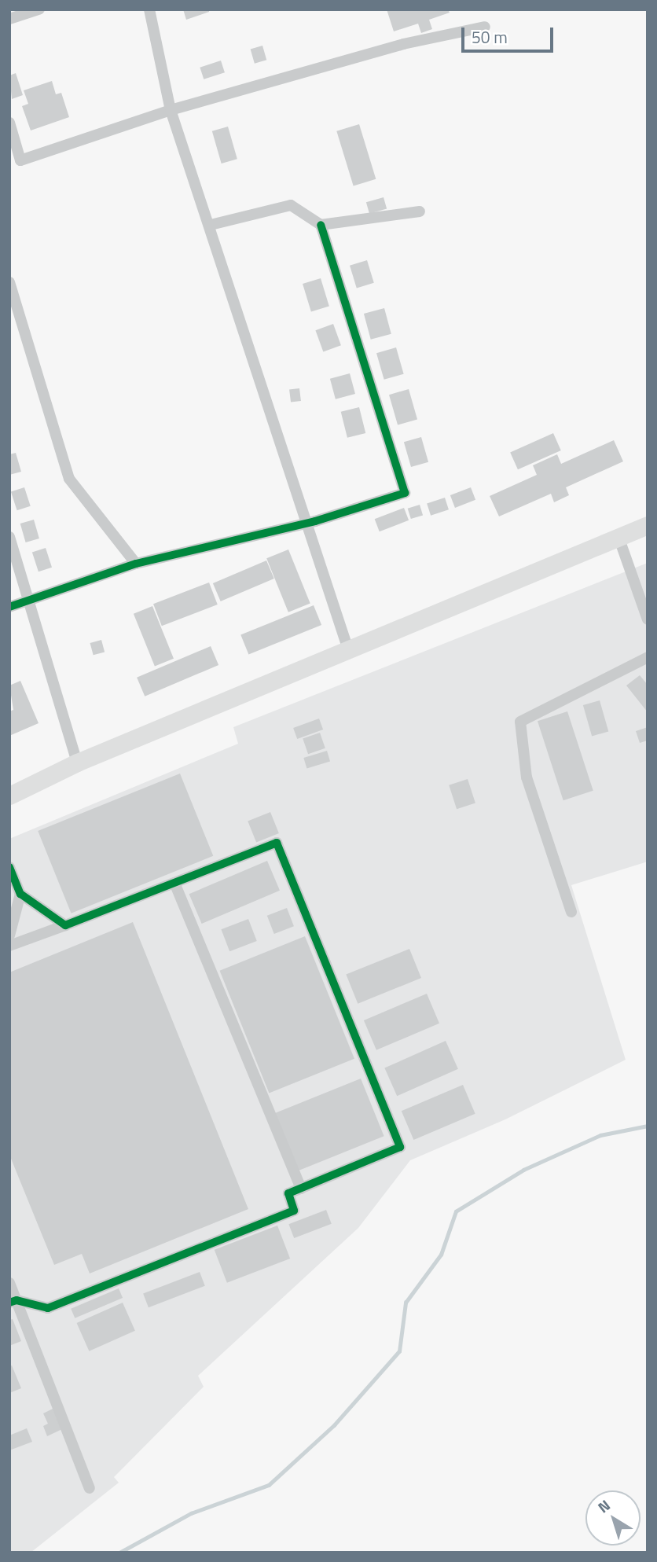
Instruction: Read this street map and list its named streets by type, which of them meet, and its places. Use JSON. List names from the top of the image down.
{
  "scale_bar": "50 m",
  "north": "top left"
}
